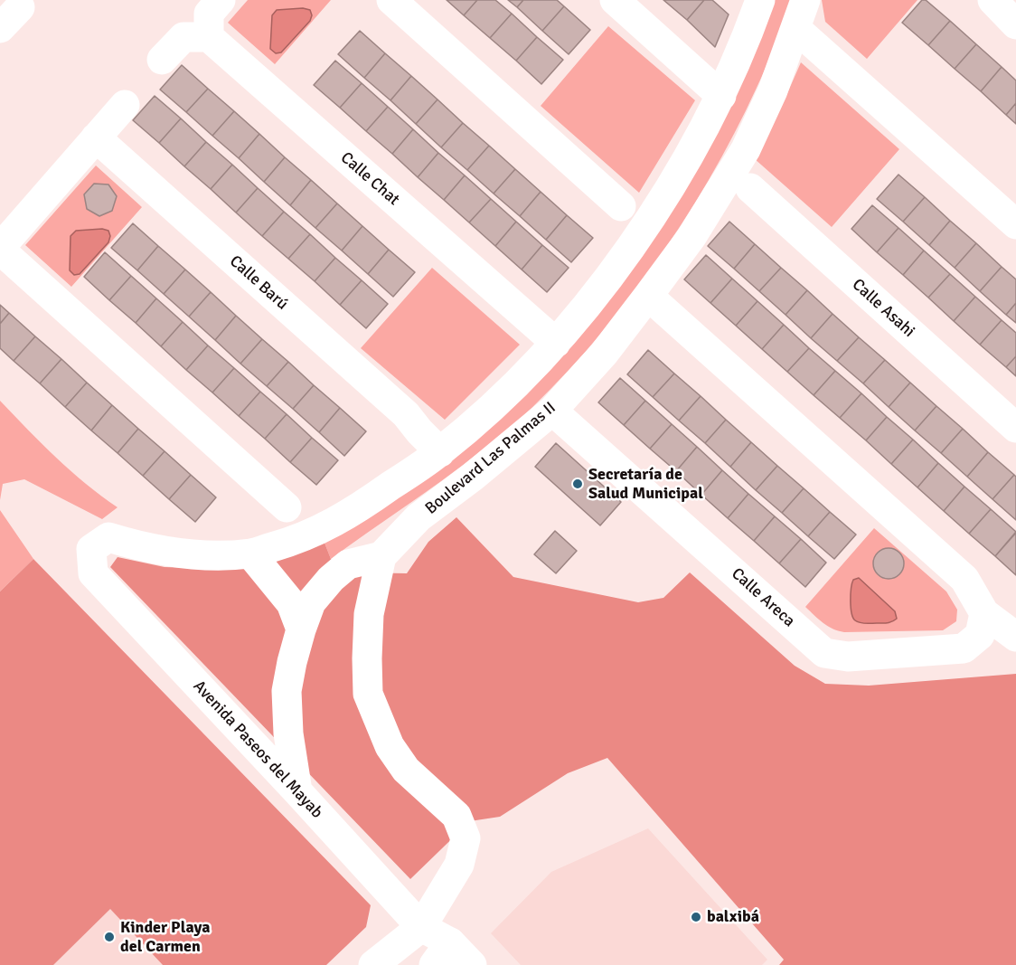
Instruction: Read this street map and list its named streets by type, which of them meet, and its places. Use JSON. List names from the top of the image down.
{
  "streets": {
    "street": [
      "Calle Chat",
      "Calle Barú",
      "Calle Asahi",
      "Boulevard Las Palmas II",
      "Calle Areca",
      "Avenida Paseos del Mayab"
    ]
  },
  "crossings": [
    ["Boulevard Las Palmas II", "Calle Areca"],
    ["Boulevard Las Palmas II", "Avenida Paseos del Mayab"]
  ],
  "places": ["Secretaría de Salud Municipal", "balxibá", "Kinder Playa del Carmen"]
}
